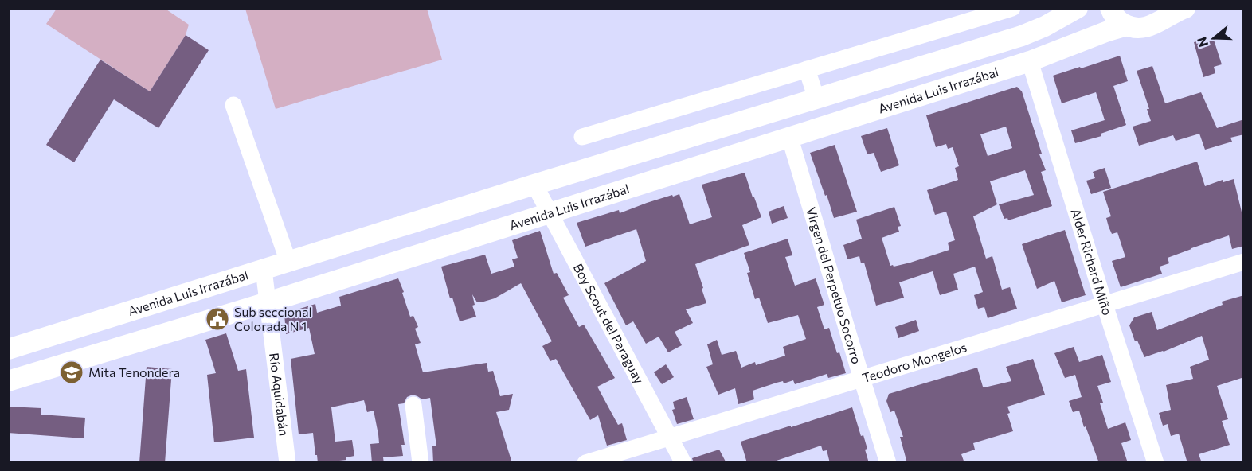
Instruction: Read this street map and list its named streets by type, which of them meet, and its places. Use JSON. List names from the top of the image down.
{
  "streets": {
    "main road": ["Avenida Luis Irrazábal"],
    "street": [
      "Alder Richard Miño",
      "Virgen del Perpetuo Socorro",
      "Boy Scout del Paraguay",
      "Teodoro Mongelos",
      "Río Aquidabán"
    ]
  },
  "crossings": [
    ["Avenida Luis Irrazábal", "Alder Richard Miño"],
    ["Avenida Luis Irrazábal", "Virgen del Perpetuo Socorro"],
    ["Avenida Luis Irrazábal", "Boy Scout del Paraguay"],
    ["Avenida Luis Irrazábal", "Río Aquidabán"],
    ["Alder Richard Miño", "Teodoro Mongelos"],
    ["Virgen del Perpetuo Socorro", "Teodoro Mongelos"],
    ["Boy Scout del Paraguay", "Teodoro Mongelos"]
  ],
  "places": {
    "public building": ["Sub seccional Colorada N 1"],
    "school or university": ["Mita Tenondera"]
  },
  "north": "left"
}
